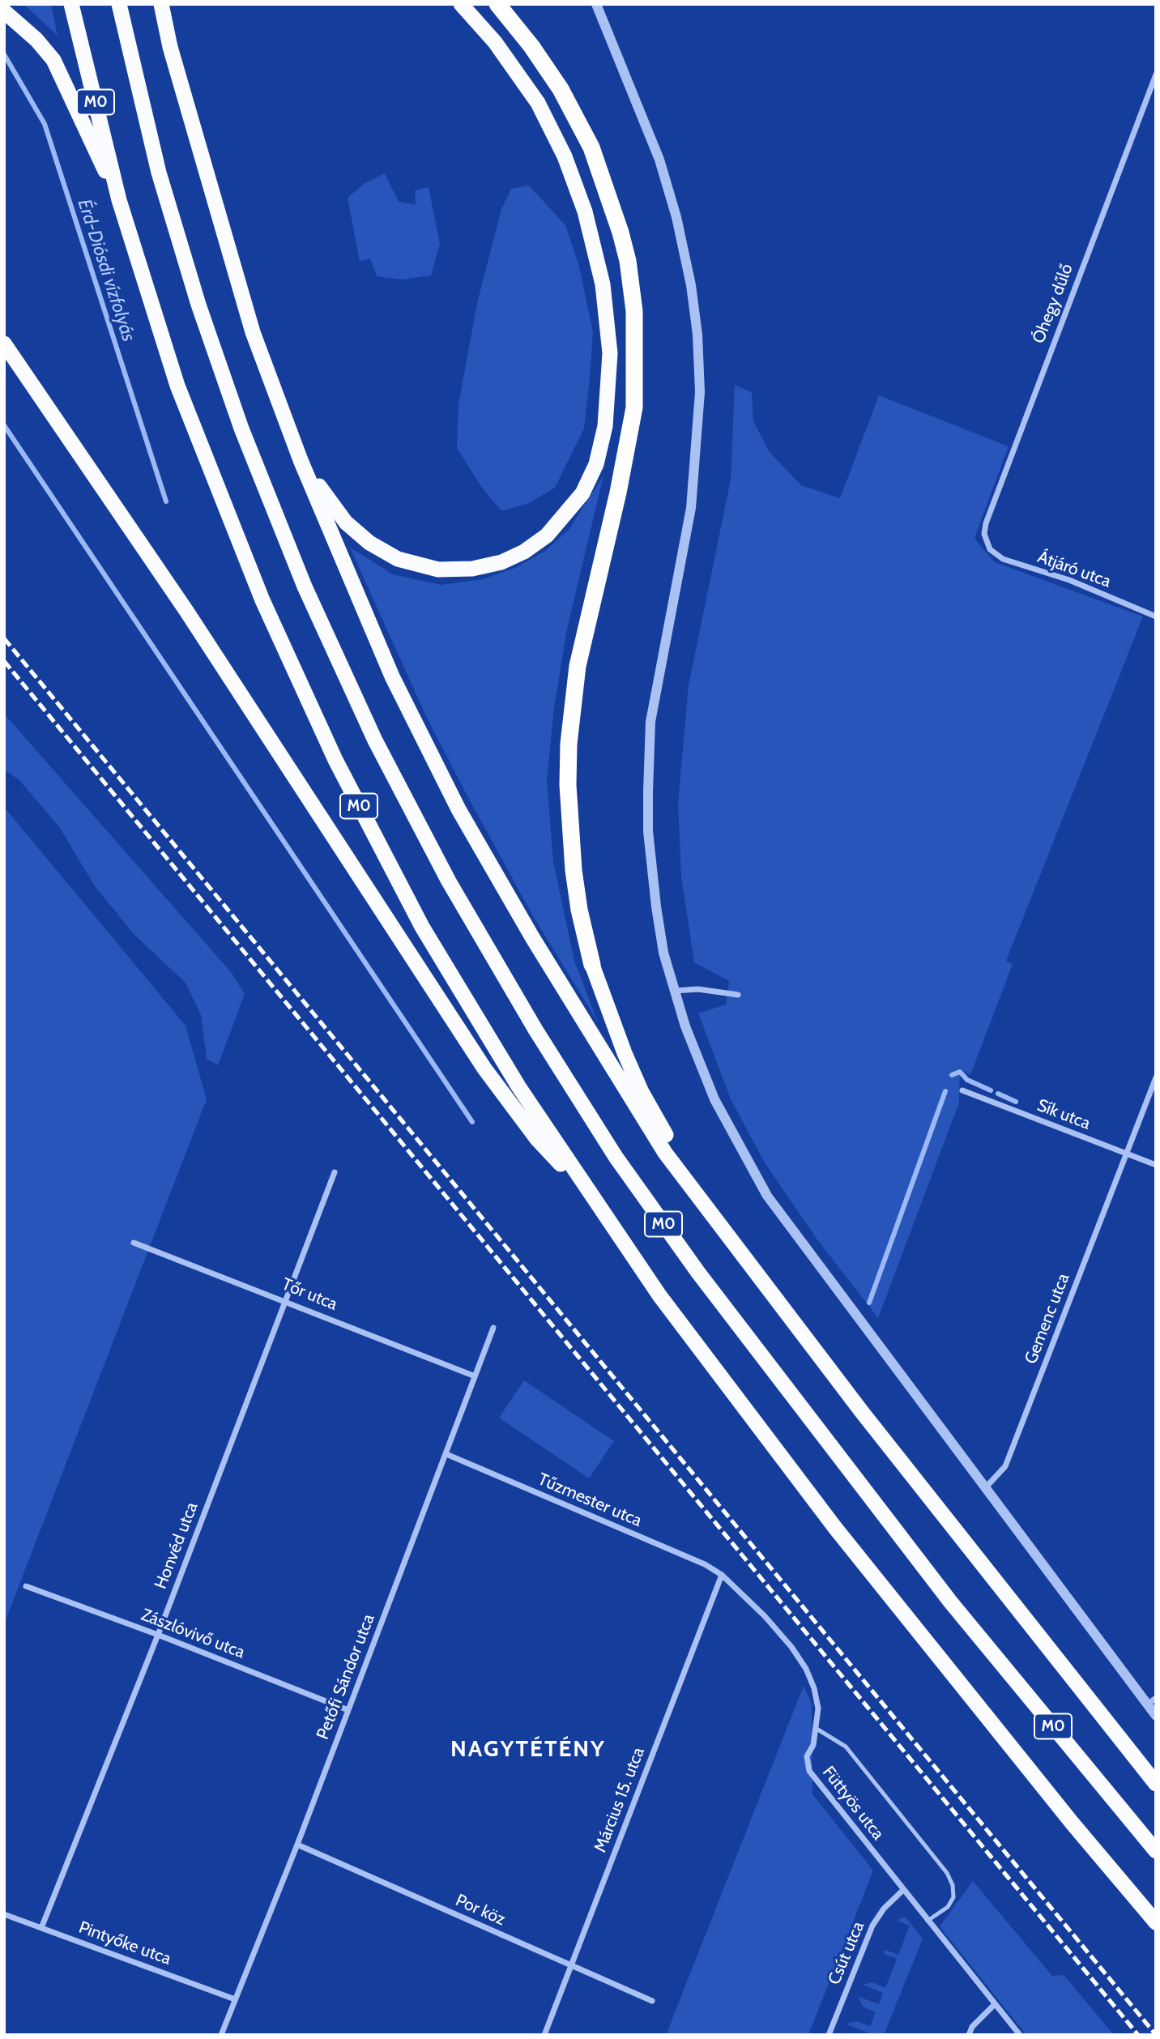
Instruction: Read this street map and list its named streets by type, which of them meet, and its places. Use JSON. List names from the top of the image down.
{
  "streets": {
    "highway": ["M0"],
    "street": [
      "Óhegy dűlő",
      "Átjáró utca",
      "Sík utca",
      "Tőr utca",
      "Gemenc utca",
      "Tűzmester utca",
      "Honvéd utca",
      "Zászlóvivő utca",
      "Petőfi Sándor utca",
      "Március 15. utca",
      "Füttyös utca",
      "Por köz",
      "Pintyőke utca",
      "Csút utca"
    ]
  },
  "crossings": [
    ["Óhegy dűlő", "Átjáró utca"],
    ["Sík utca", "Gemenc utca"],
    ["Tőr utca", "Honvéd utca"],
    ["Tőr utca", "Petőfi Sándor utca"],
    ["Tűzmester utca", "Petőfi Sándor utca"],
    ["Tűzmester utca", "Március 15. utca"],
    ["Tűzmester utca", "Füttyös utca"],
    ["Honvéd utca", "Zászlóvivő utca"],
    ["Honvéd utca", "Pintyőke utca"],
    ["Zászlóvivő utca", "Petőfi Sándor utca"],
    ["Petőfi Sándor utca", "Por köz"],
    ["Petőfi Sándor utca", "Pintyőke utca"],
    ["Március 15. utca", "Füttyös utca"],
    ["Március 15. utca", "Por köz"],
    ["Füttyös utca", "Csút utca"]
  ],
  "districts": ["NAGYTÉTÉNY"],
  "water": ["Érd-Diósdi vízfolyás"]
}
